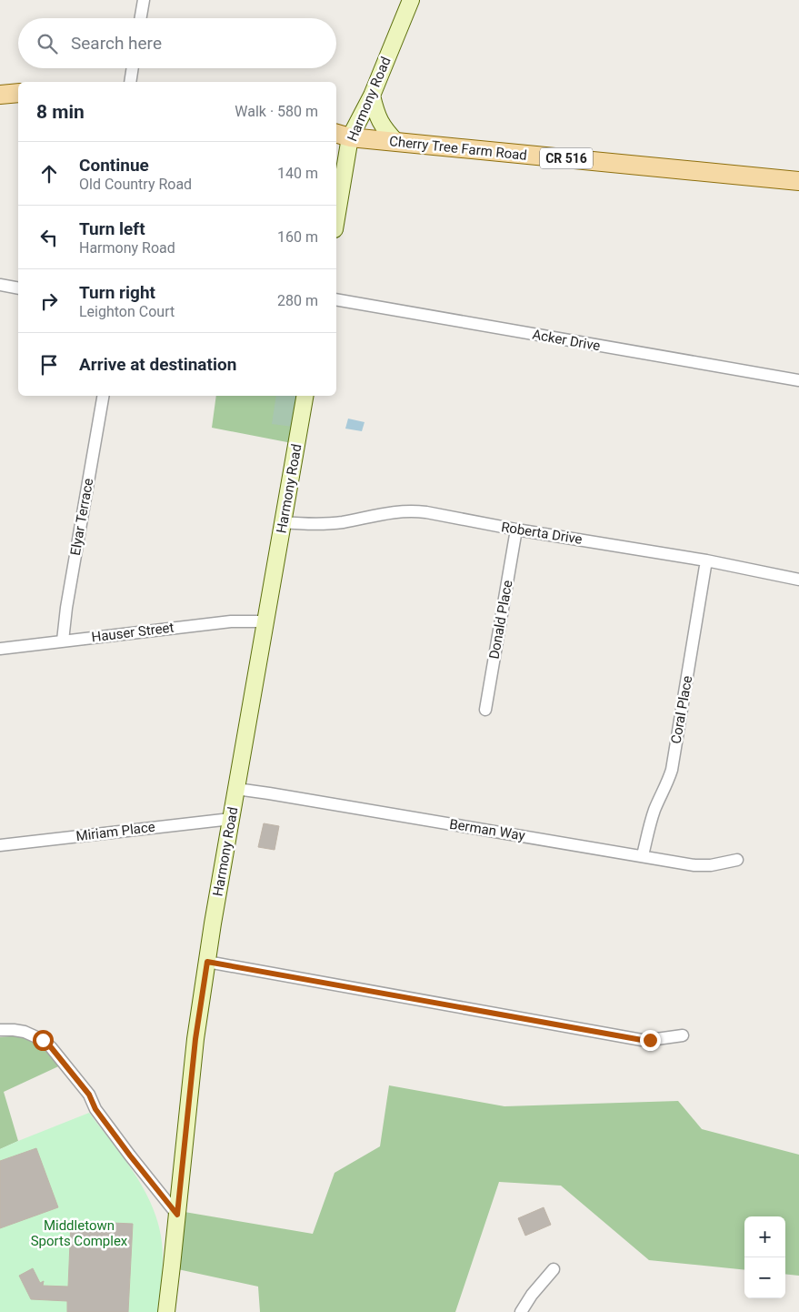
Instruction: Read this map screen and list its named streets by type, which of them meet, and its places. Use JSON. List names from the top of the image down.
{
  "streets": {
    "main road": ["Cherry Tree Farm Road", "CR 516"],
    "street": [
      "Harmony Road",
      "Acker Drive",
      "Elyar Terrace",
      "Roberta Drive",
      "Donald Place",
      "Hauser Street",
      "Coral Place",
      "Berman Way",
      "Miriam Place"
    ]
  },
  "crossings": [
    ["Harmony Road", "Cherry Tree Farm Road"],
    ["Harmony Road", "Roberta Drive"],
    ["Harmony Road", "Hauser Street"],
    ["Harmony Road", "Berman Way"],
    ["Harmony Road", "Miriam Place"],
    ["Elyar Terrace", "Hauser Street"],
    ["Roberta Drive", "Donald Place"],
    ["Roberta Drive", "Coral Place"],
    ["Coral Place", "Berman Way"]
  ],
  "parks": ["Middletown Sports Complex"],
  "page": {
    "search": "Search here",
    "heading": ["8 min", "Walk · 580 m"],
    "list": [
      ["Continue", "Old Country Road", "140 m"],
      ["Turn left", "Harmony Road", "160 m"],
      ["Turn right", "Leighton Court", "280 m"],
      "Arrive at destination"
    ],
    "map_buttons": ["+", "−"]
  }
}
